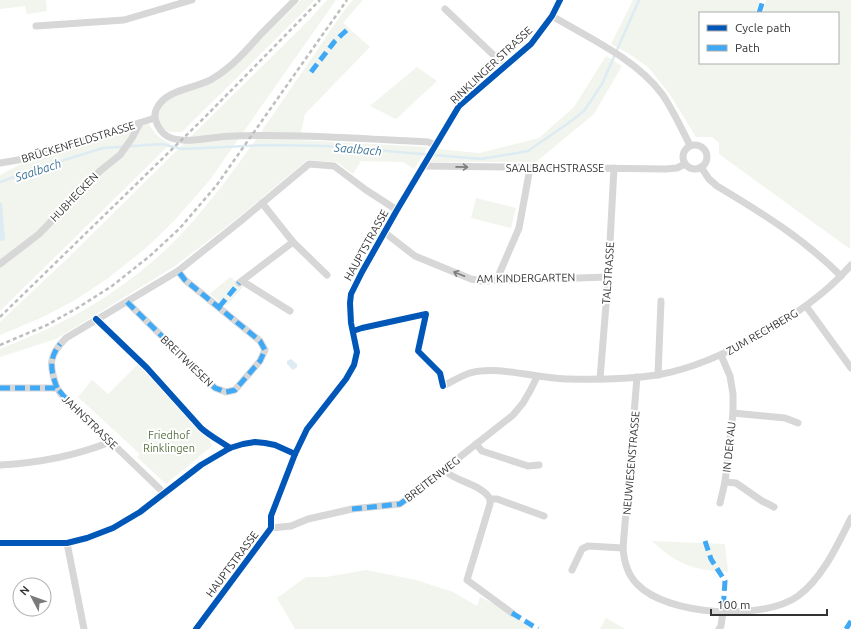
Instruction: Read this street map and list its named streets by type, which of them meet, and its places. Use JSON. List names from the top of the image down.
{
  "streets": {
    "street": [
      "RINKLINGER STRASSE",
      "BRÜCKENFELDSTRASSE",
      "SAALBACHSTRASSE",
      "HUBHECKEN",
      "HAUPTSTRASSE",
      "TALSTRASSE",
      "AM KINDERGARTEN",
      "ZUM RECHBERG",
      "BREITWIESEN",
      "JAHNSTRASSE",
      "IN DER AU",
      "NEUWIESENSTRASSE",
      "BREITENWEG"
    ]
  },
  "crossings": [
    ["RINKLINGER STRASSE", "SAALBACHSTRASSE"],
    ["RINKLINGER STRASSE", "HAUPTSTRASSE"],
    ["BRÜCKENFELDSTRASSE", "HUBHECKEN"],
    ["SAALBACHSTRASSE", "HAUPTSTRASSE"],
    ["SAALBACHSTRASSE", "TALSTRASSE"],
    ["HAUPTSTRASSE", "AM KINDERGARTEN"],
    ["HAUPTSTRASSE", "BREITENWEG"],
    ["TALSTRASSE", "AM KINDERGARTEN"],
    ["TALSTRASSE", "ZUM RECHBERG"],
    ["ZUM RECHBERG", "IN DER AU"],
    ["ZUM RECHBERG", "NEUWIESENSTRASSE"],
    ["ZUM RECHBERG", "BREITENWEG"]
  ],
  "one_way": ["SAALBACHSTRASSE", "AM KINDERGARTEN"],
  "water": ["Saalbach"],
  "parks": ["Friedhof Rinklingen"],
  "legend": ["Cycle path", "Path"],
  "scale_bar": "100 m",
  "north": "top left"
}
